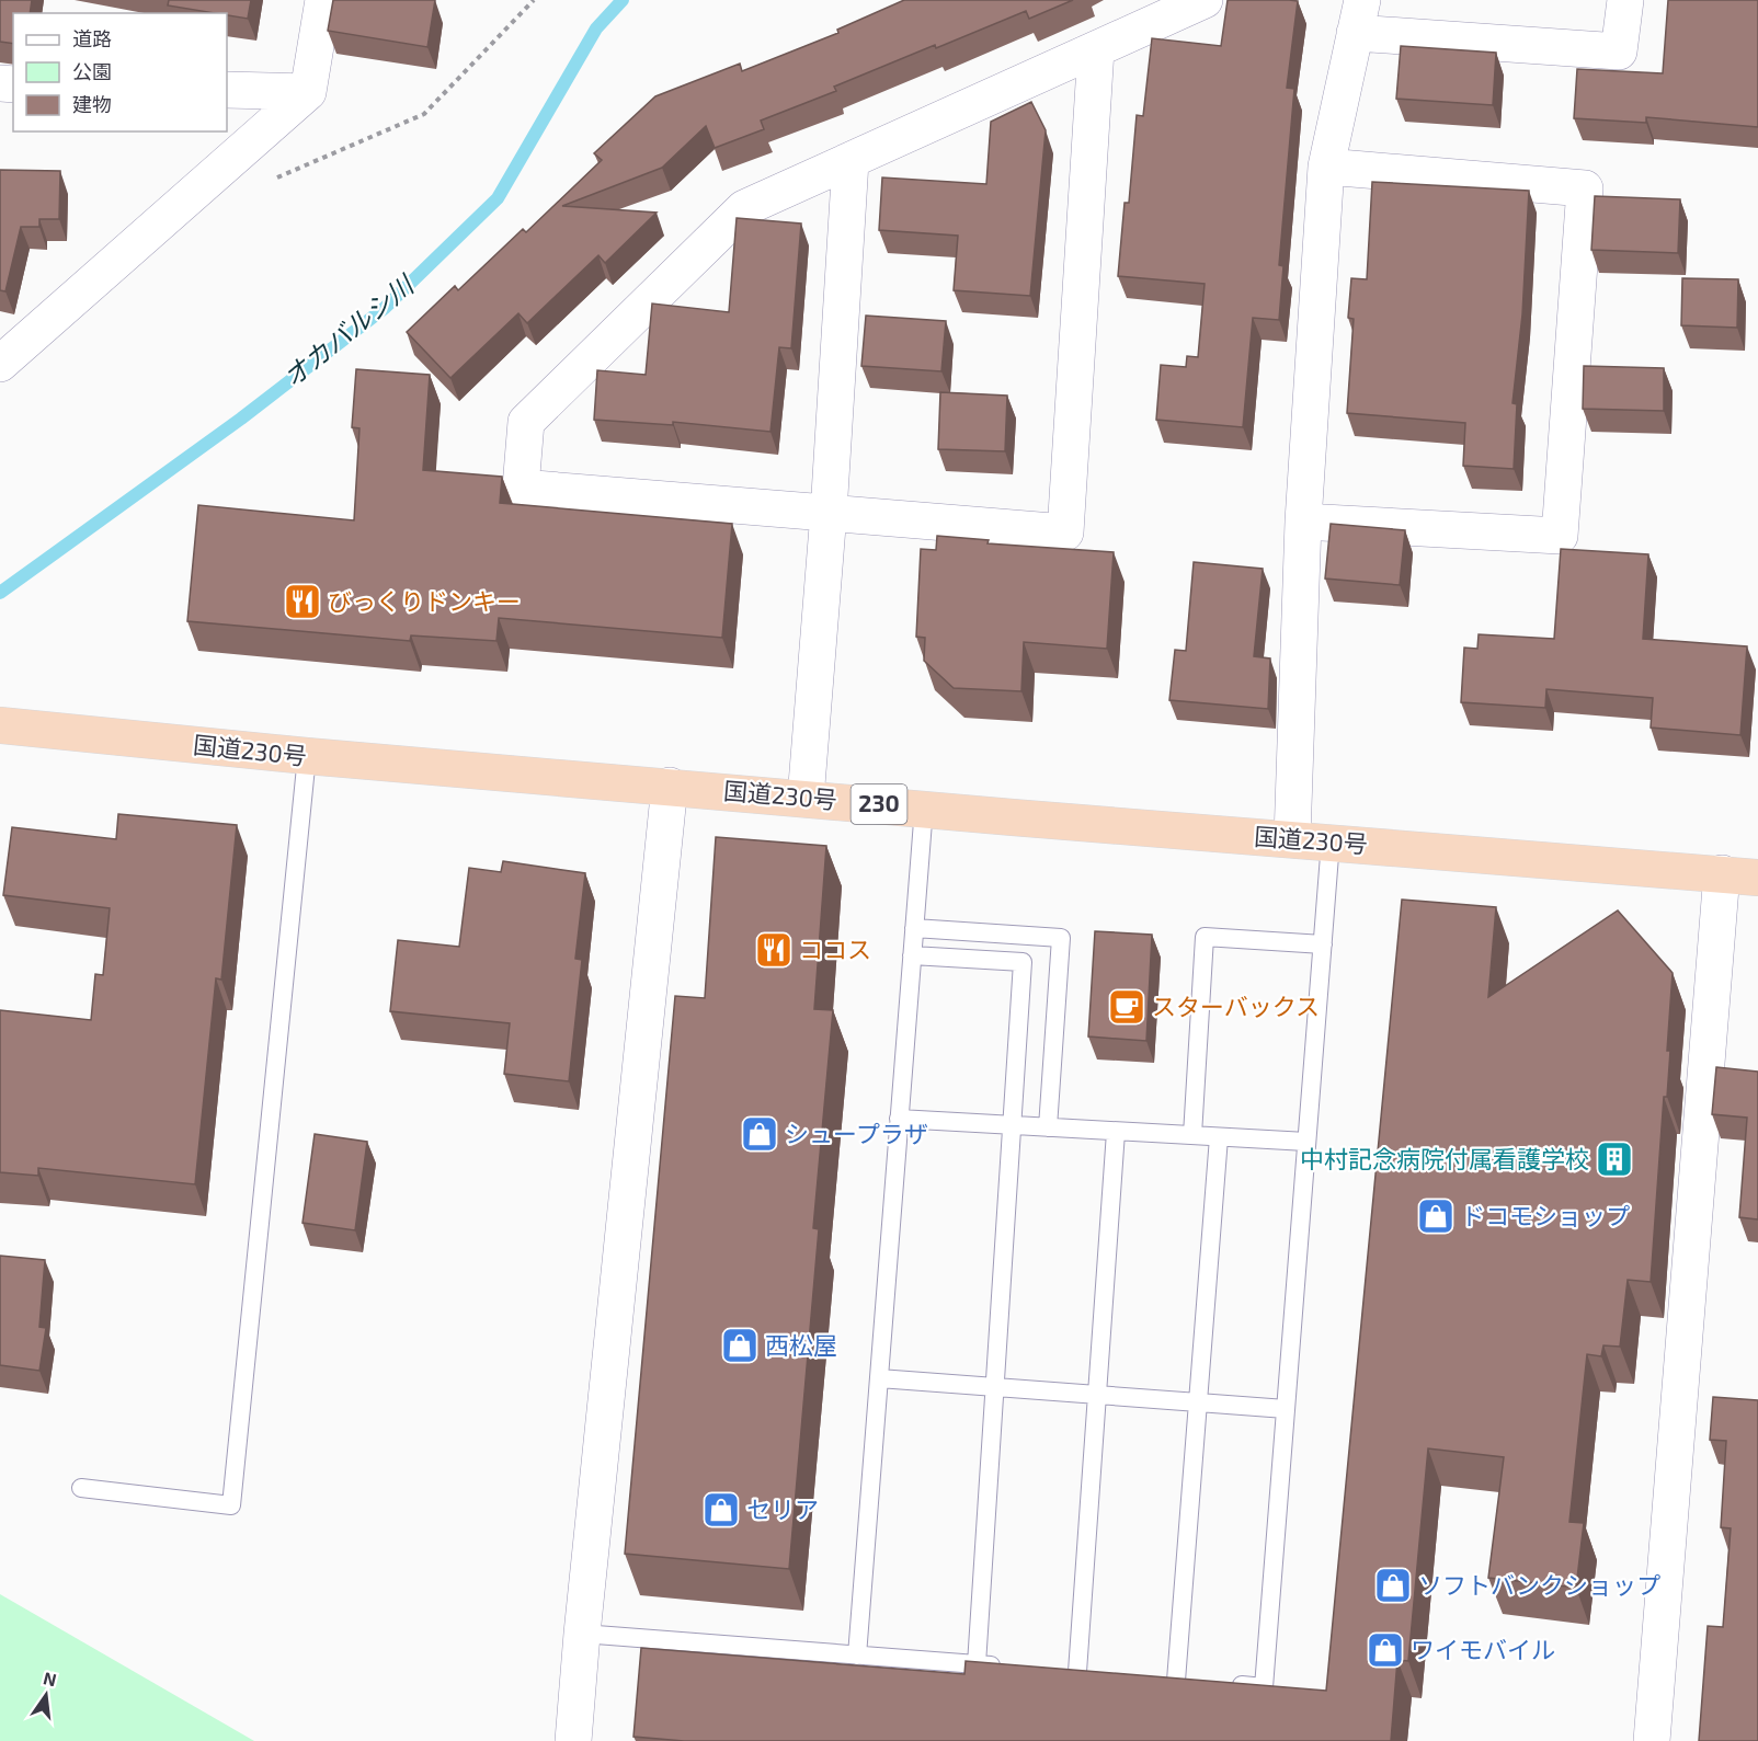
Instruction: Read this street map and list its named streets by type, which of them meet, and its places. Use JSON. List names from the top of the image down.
{
  "streets": {
    "highway": ["国道230号", "230"]
  },
  "water": ["オカバルシ川"],
  "places": {
    "restaurant": ["びっくりドンキー", "ココス"],
    "cafe": ["スターバックス"],
    "shop": [
      "シュープラザ",
      "ドコモショップ",
      "西松屋",
      "セリア",
      "ソフトバンクショップ",
      "ワイモバイル"
    ],
    "building": ["中村記念病院付属看護学校"]
  },
  "legend": ["道路", "公園", "建物"],
  "north": "top"
}
